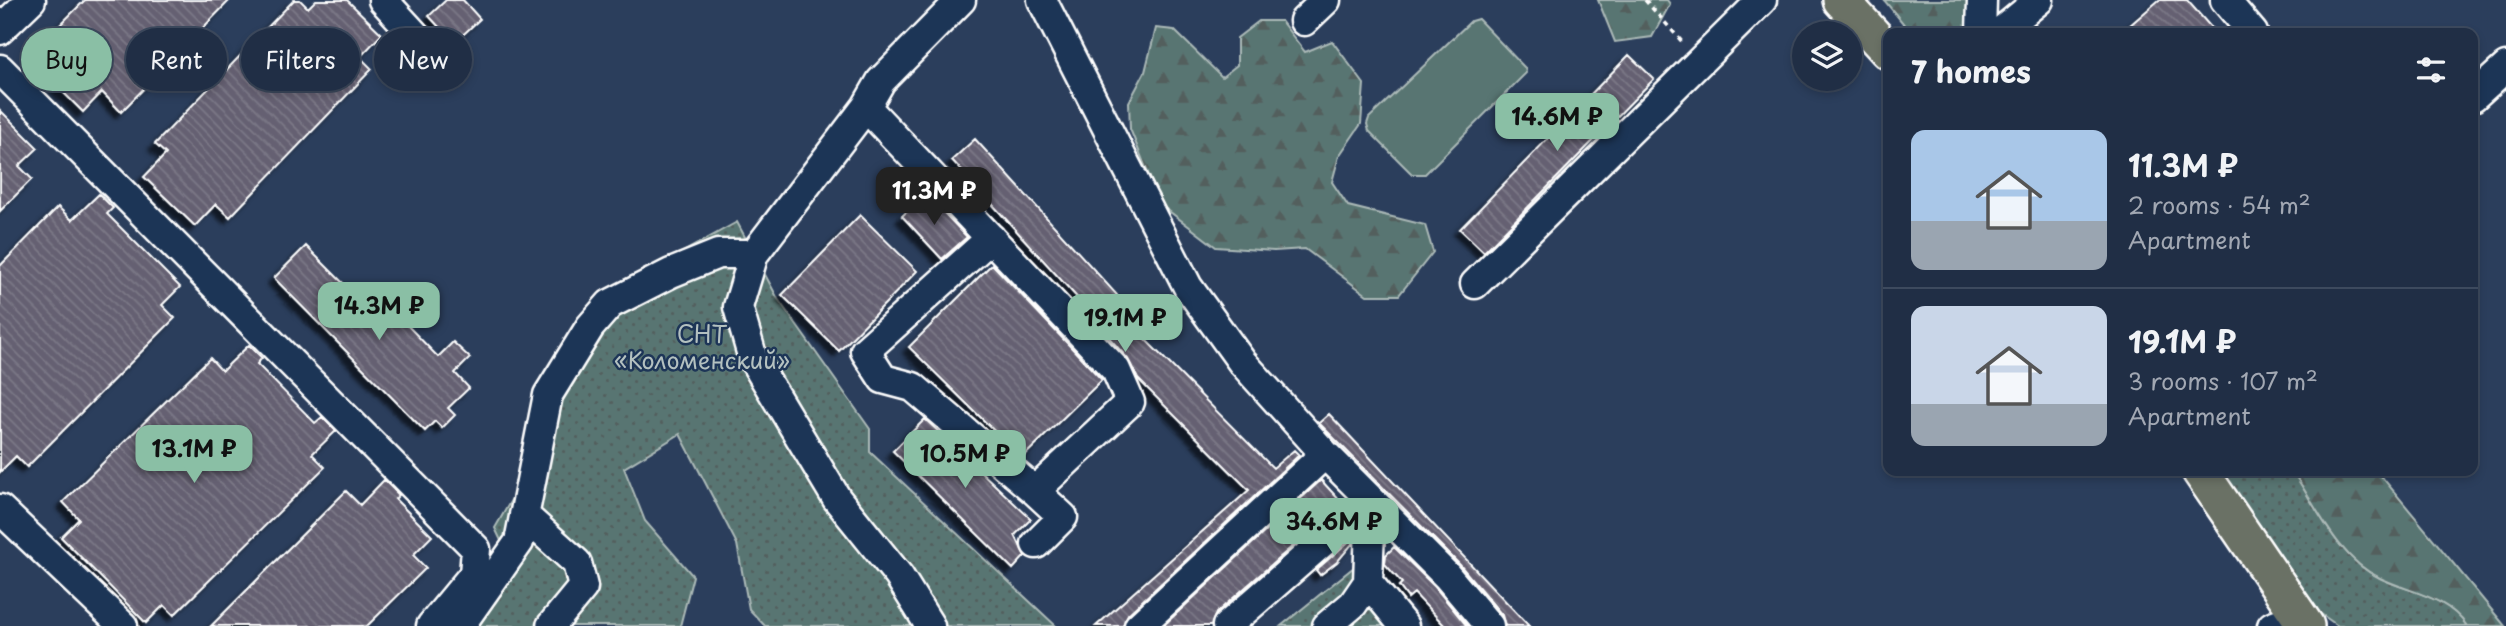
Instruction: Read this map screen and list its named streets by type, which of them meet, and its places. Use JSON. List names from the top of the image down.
{
  "parks": ["СНТ «Коломенский»"],
  "page": {
    "chip": [
      "Buy",
      "Rent",
      "Filters",
      "New"
    ],
    "heading": "7 homes",
    "price": [
      "14.6M ₽",
      "11.3M ₽",
      "14.3M ₽",
      "19.1M ₽",
      "13.1M ₽",
      "10.5M ₽",
      "34.6M ₽"
    ],
    "list": [
      {
        "name": "11.3M ₽",
        "note": "2 rooms · 54 m² · Apartment"
      },
      {
        "name": "19.1M ₽",
        "note": "3 rooms · 107 m² · Apartment"
      }
    ]
  }
}
